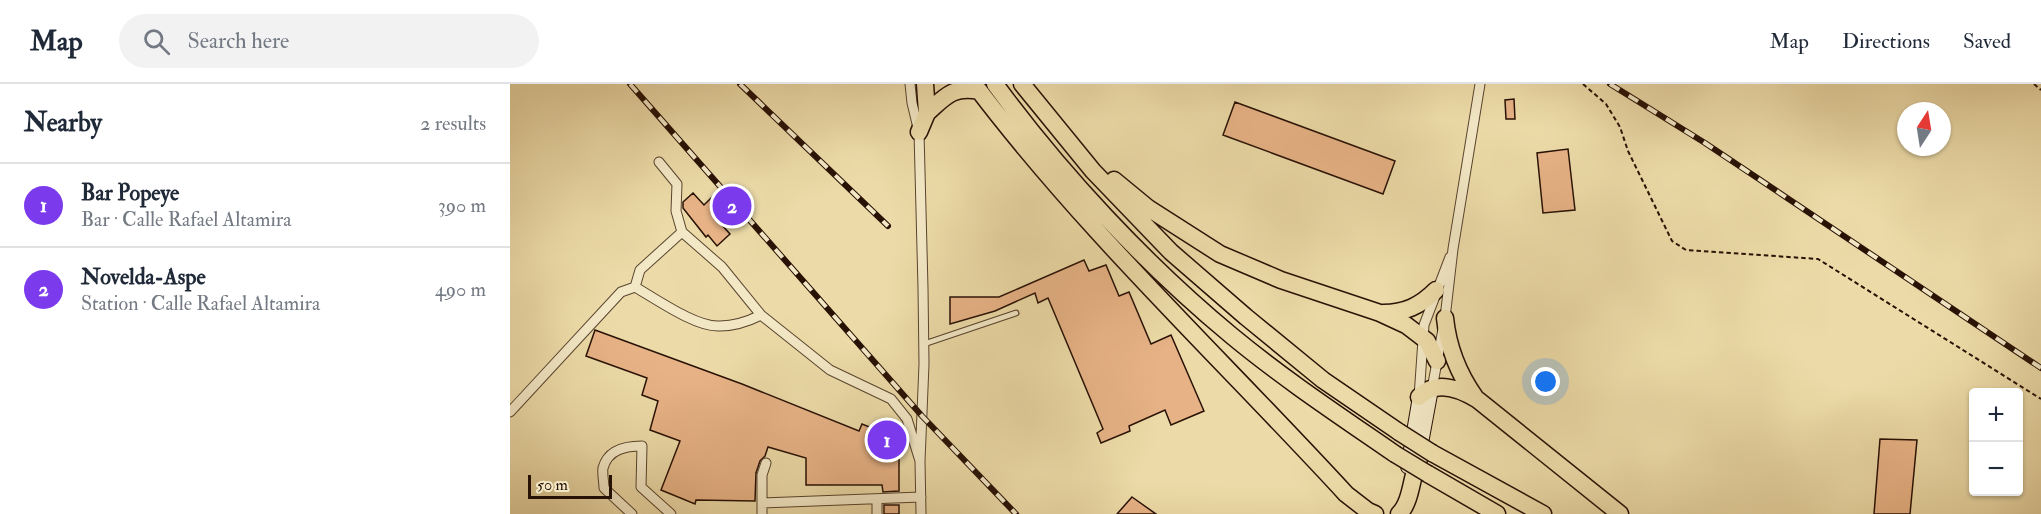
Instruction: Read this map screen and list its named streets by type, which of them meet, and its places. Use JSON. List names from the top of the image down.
{
  "scale_bar": "50 m",
  "north": "top",
  "page": {
    "header": "Map",
    "search": "Search here",
    "nav": ["Map", "Directions", "Saved"],
    "heading": ["Nearby", "2 results"],
    "list": [
      {
        "mark": "1",
        "name": "Bar Popeye",
        "note": "Bar · Calle Rafael Altamira",
        "value": "390 m"
      },
      {
        "mark": "2",
        "name": "Novelda-Aspe",
        "note": "Station · Calle Rafael Altamira",
        "value": "490 m"
      }
    ],
    "pins": ["2", "1"],
    "map_buttons": ["+", "−"],
    "scale": "50 m"
  }
}
